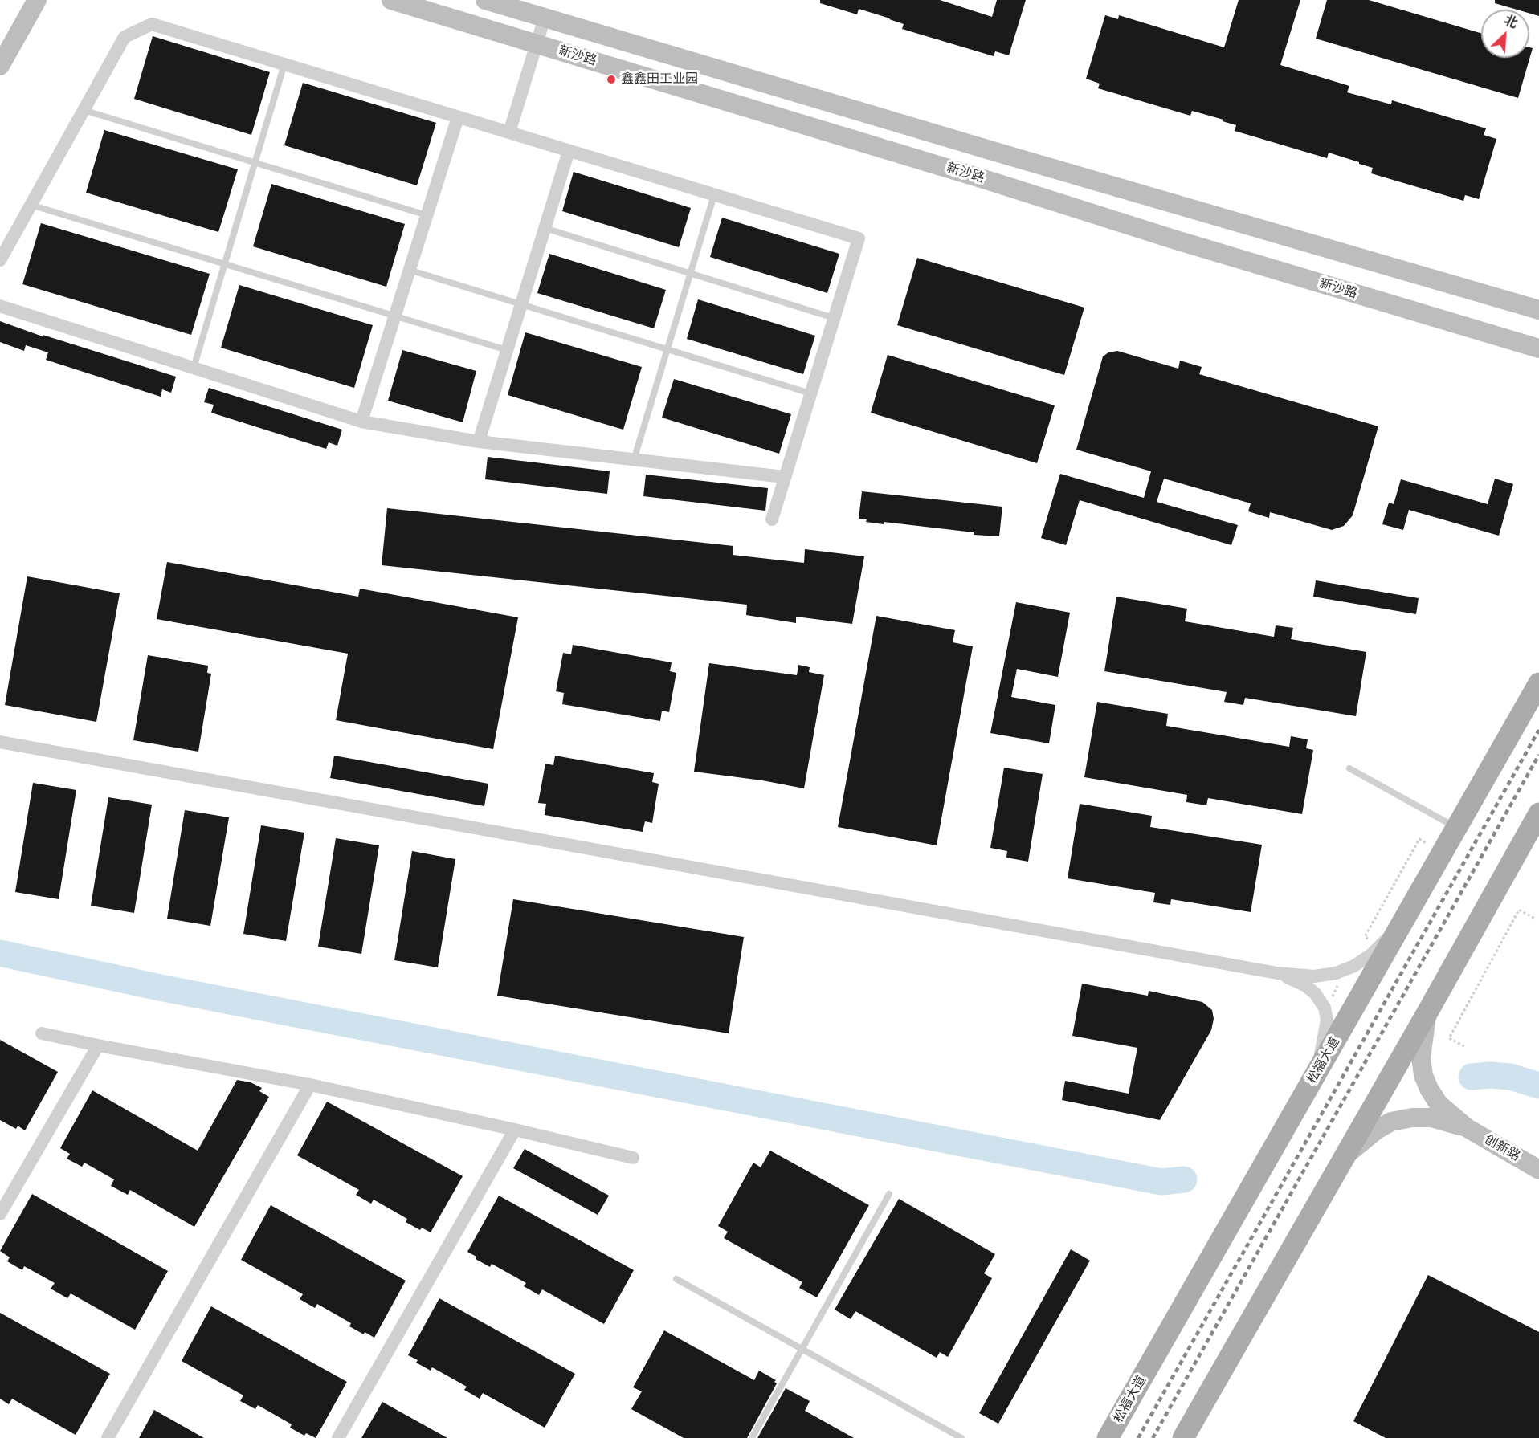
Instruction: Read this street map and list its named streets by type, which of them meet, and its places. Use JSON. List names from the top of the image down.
{
  "streets": {
    "main road": ["新沙路", "松福大道", "创新路"]
  },
  "places": ["鑫鑫田工业园"],
  "north": "top right"
}
